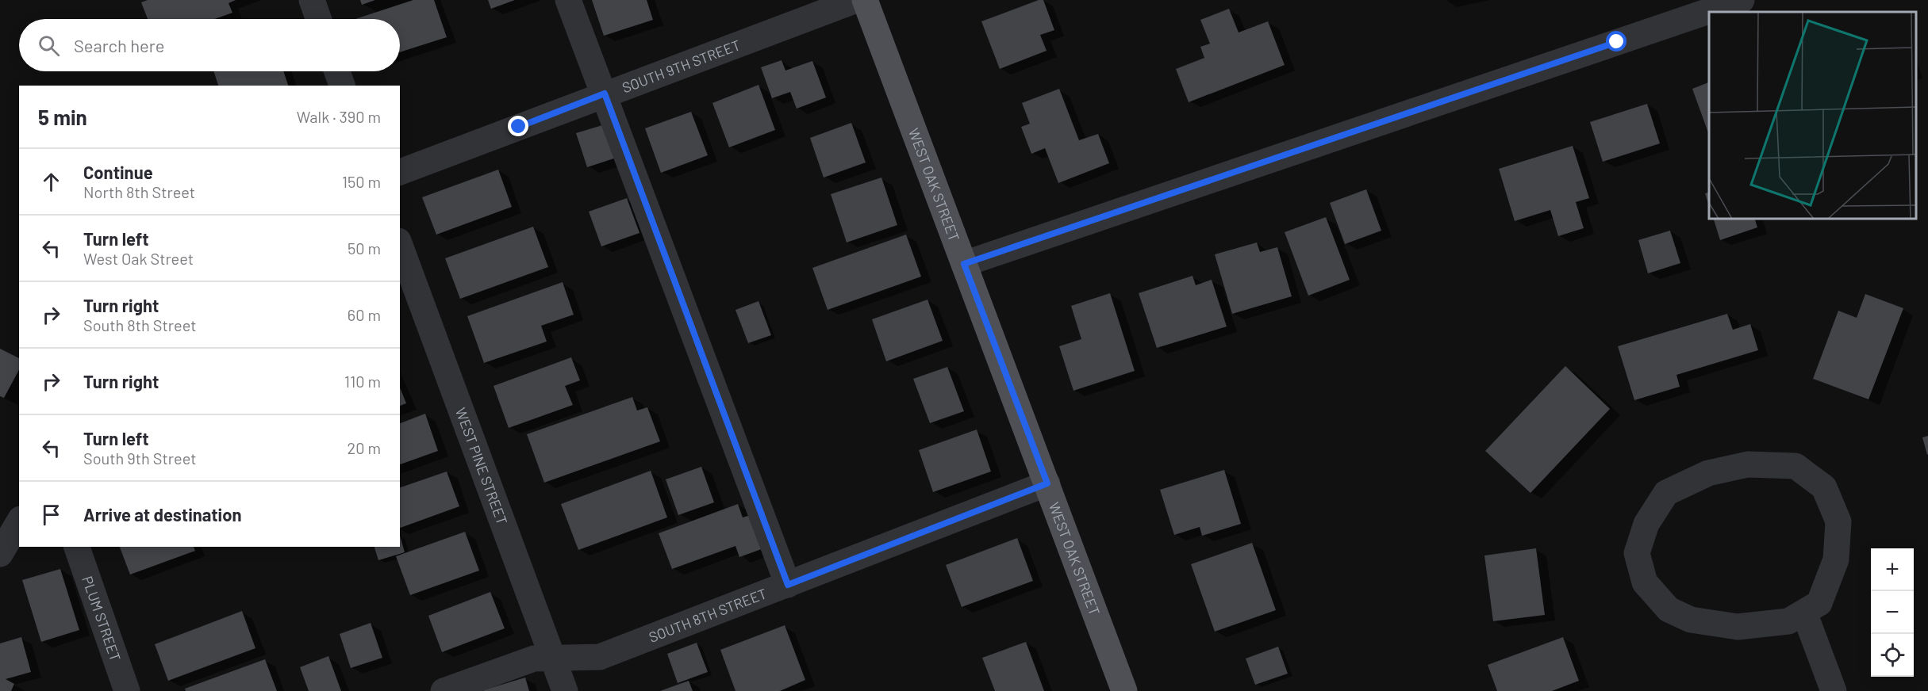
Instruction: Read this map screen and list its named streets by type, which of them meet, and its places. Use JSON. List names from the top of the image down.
{
  "streets": {
    "main road": ["WEST OAK STREET"],
    "street": [
      "SOUTH 9TH STREET",
      "WEST PINE STREET",
      "SOUTH 8TH STREET",
      "PLUM STREET"
    ]
  },
  "crossings": [
    ["WEST OAK STREET", "SOUTH 8TH STREET"],
    ["WEST PINE STREET", "SOUTH 8TH STREET"]
  ],
  "page": {
    "search": "Search here",
    "heading": ["5 min", "Walk · 390 m"],
    "list": [
      ["Continue", "North 8th Street", "150 m"],
      ["Turn left", "West Oak Street", "50 m"],
      ["Turn right", "South 8th Street", "60 m"],
      ["Turn right", "110 m"],
      ["Turn left", "South 9th Street", "20 m"],
      "Arrive at destination"
    ],
    "map_buttons": ["+", "−"]
  }
}
